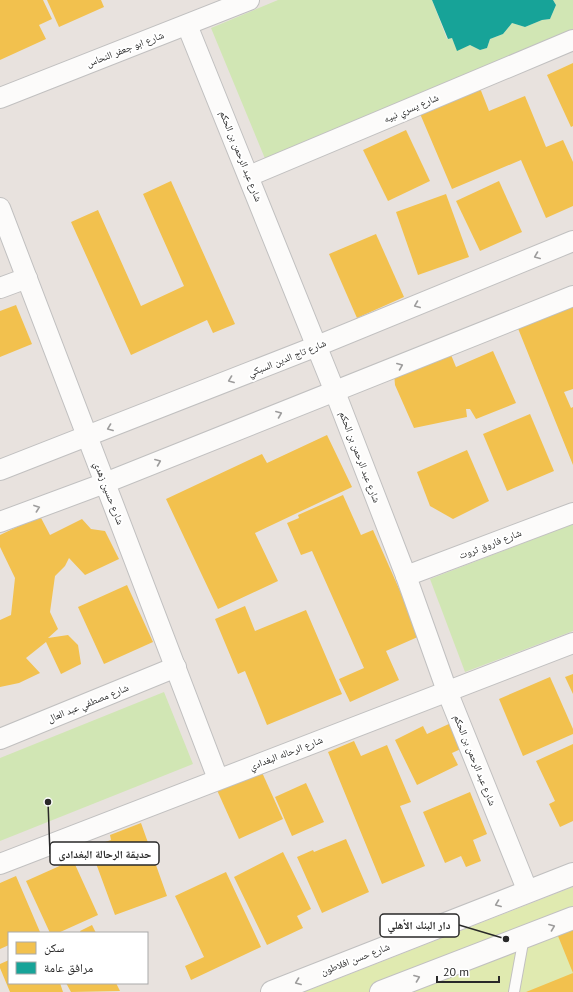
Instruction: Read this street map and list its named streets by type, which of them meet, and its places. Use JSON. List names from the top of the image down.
{
  "streets": {
    "street": [
      "شارع ابو جعفر النحاس",
      "شارع يسري نبيه",
      "شارع عبد الرحمن بن الحكم",
      "شارع تاج الدين السبكي",
      "شارع حسين زهدي",
      "شارع فاروق ثروت",
      "شارع مصطفي عبد العال",
      "شارع الرحاله البغدادي",
      "شارع حسن افلاطون"
    ]
  },
  "crossings": [
    ["شارع ابو جعفر النحاس", "شارع عبد الرحمن بن الحكم"],
    ["شارع يسري نبيه", "شارع عبد الرحمن بن الحكم"],
    ["شارع عبد الرحمن بن الحكم", "شارع تاج الدين السبكي"],
    ["شارع عبد الرحمن بن الحكم", "شارع فاروق ثروت"],
    ["شارع عبد الرحمن بن الحكم", "شارع الرحاله البغدادي"],
    ["شارع عبد الرحمن بن الحكم", "شارع حسن افلاطون"],
    ["شارع تاج الدين السبكي", "شارع حسين زهدي"],
    ["شارع حسين زهدي", "شارع مصطفي عبد العال"],
    ["شارع حسين زهدي", "شارع الرحاله البغدادي"]
  ],
  "places": ["حديقة الرحالة البغدادى", "دار البنك الأهلي"],
  "legend": ["سكن", "مرافق عامة"],
  "scale_bar": "20 m"
}
